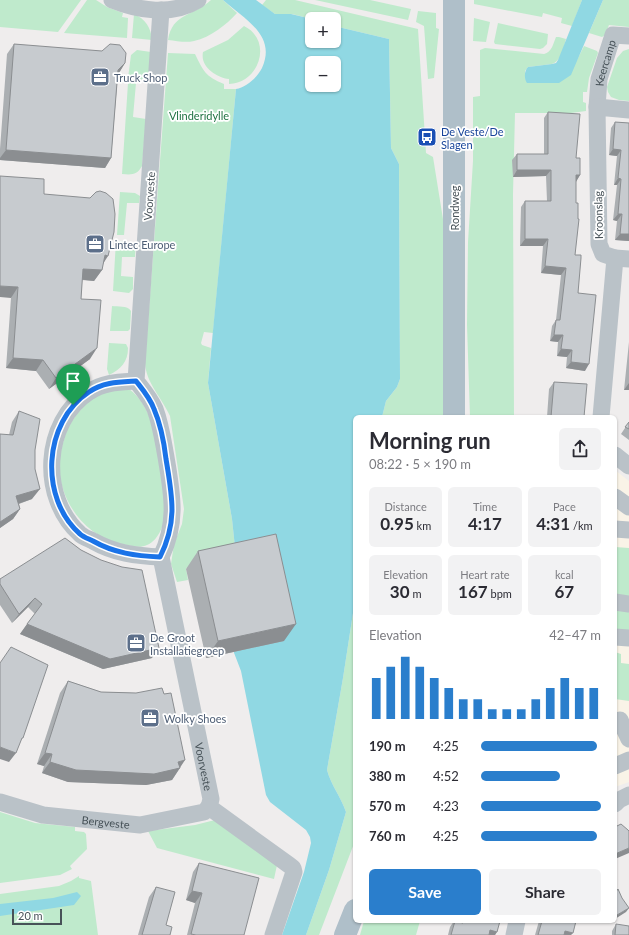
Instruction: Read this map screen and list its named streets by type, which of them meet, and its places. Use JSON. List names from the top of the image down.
{
  "streets": {
    "main road": ["Rondweg"],
    "street": [
      "Keercamp",
      "Voorveste",
      "Kroonslag",
      "Bergveste"
    ]
  },
  "crossings": [
    ["Keercamp", "Kroonslag"],
    ["Voorveste", "Bergveste"]
  ],
  "parks": ["Vlinderidylle"],
  "places": {
    "office": [
      "Truck Shop",
      "Lintec Europe",
      "De Groot Installatiegroep",
      "Wolky Shoes"
    ],
    "bus stop": ["De Veste/De Slagen"]
  },
  "scale_bar": "20 m",
  "page": {
    "map_buttons": ["+", "−"],
    "heading": ["Morning run", "08:22 · 5 × 190 m"],
    "stats": [
      ["Distance", "0.95 km"],
      ["Time", "4:17"],
      ["Pace", "4:31 /km"],
      ["Elevation", "30 m"],
      ["Heart rate", "167 bpm"],
      ["kcal", "67"]
    ],
    "chart": ["Elevation", "42–47 m"],
    "list": [
      {
        "name": "190 m",
        "note": "4:25"
      },
      {
        "name": "380 m",
        "note": "4:52"
      },
      {
        "name": "570 m",
        "note": "4:23"
      },
      {
        "name": "760 m",
        "note": "4:25"
      }
    ],
    "buttons": ["Save", "Share"],
    "scale": "20 m"
  }
}
